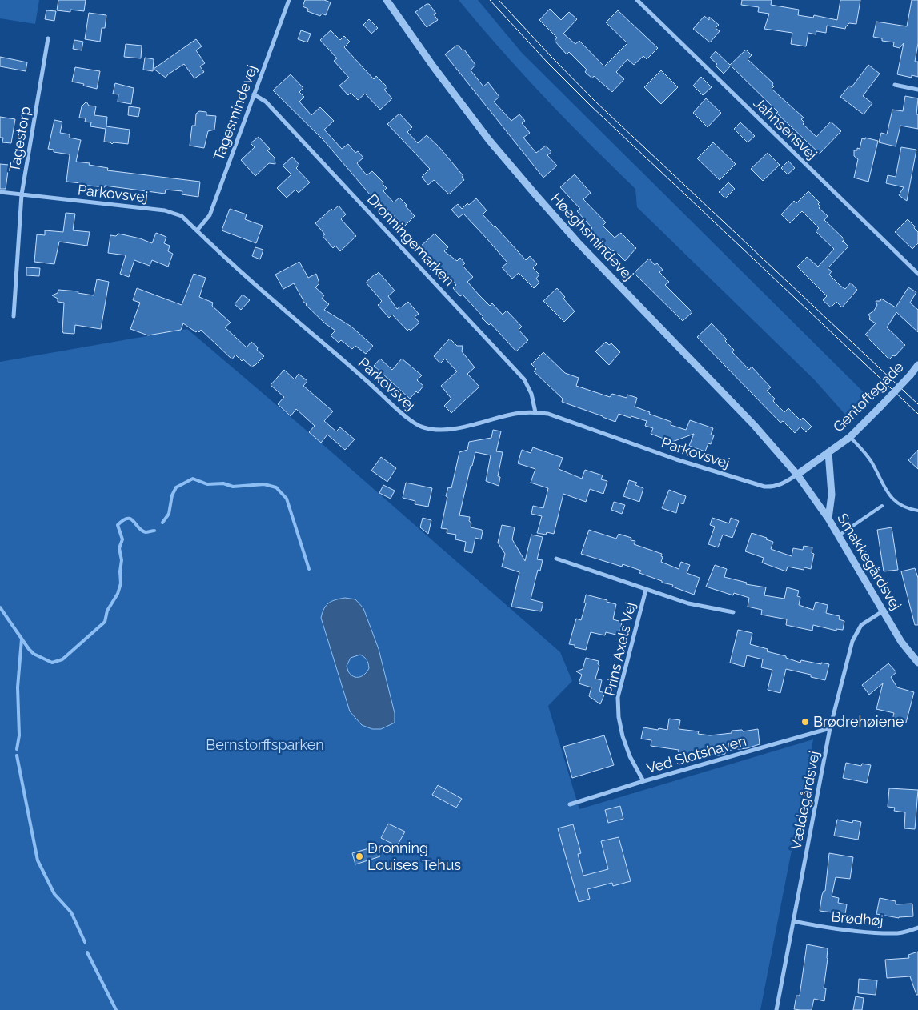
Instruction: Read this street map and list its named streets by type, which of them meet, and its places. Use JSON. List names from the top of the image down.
{
  "streets": {
    "street": [
      "Tagesmindevej",
      "Jahnsensvej",
      "Tagestorp",
      "Parkovsvej",
      "Høeghsmindevej",
      "Dronningemarken",
      "Gentoftegade",
      "Smakkegårdsvej",
      "Prins Axels Vej",
      "Ved Slotshaven",
      "Vældegårdsvej",
      "Brødhøj"
    ]
  },
  "crossings": [
    ["Tagesmindevej", "Parkovsvej"],
    ["Tagesmindevej", "Dronningemarken"],
    ["Tagestorp", "Parkovsvej"],
    ["Parkovsvej", "Høeghsmindevej"],
    ["Parkovsvej", "Dronningemarken"],
    ["Parkovsvej", "Gentoftegade"],
    ["Parkovsvej", "Smakkegårdsvej"],
    ["Høeghsmindevej", "Gentoftegade"],
    ["Høeghsmindevej", "Smakkegårdsvej"],
    ["Gentoftegade", "Smakkegårdsvej"],
    ["Smakkegårdsvej", "Vældegårdsvej"],
    ["Prins Axels Vej", "Ved Slotshaven"],
    ["Ved Slotshaven", "Vældegårdsvej"],
    ["Vældegårdsvej", "Brødhøj"]
  ],
  "parks": ["Bernstorffsparken"],
  "places": ["Brødrehøiene", "Dronning Louises Tehus"]
}
